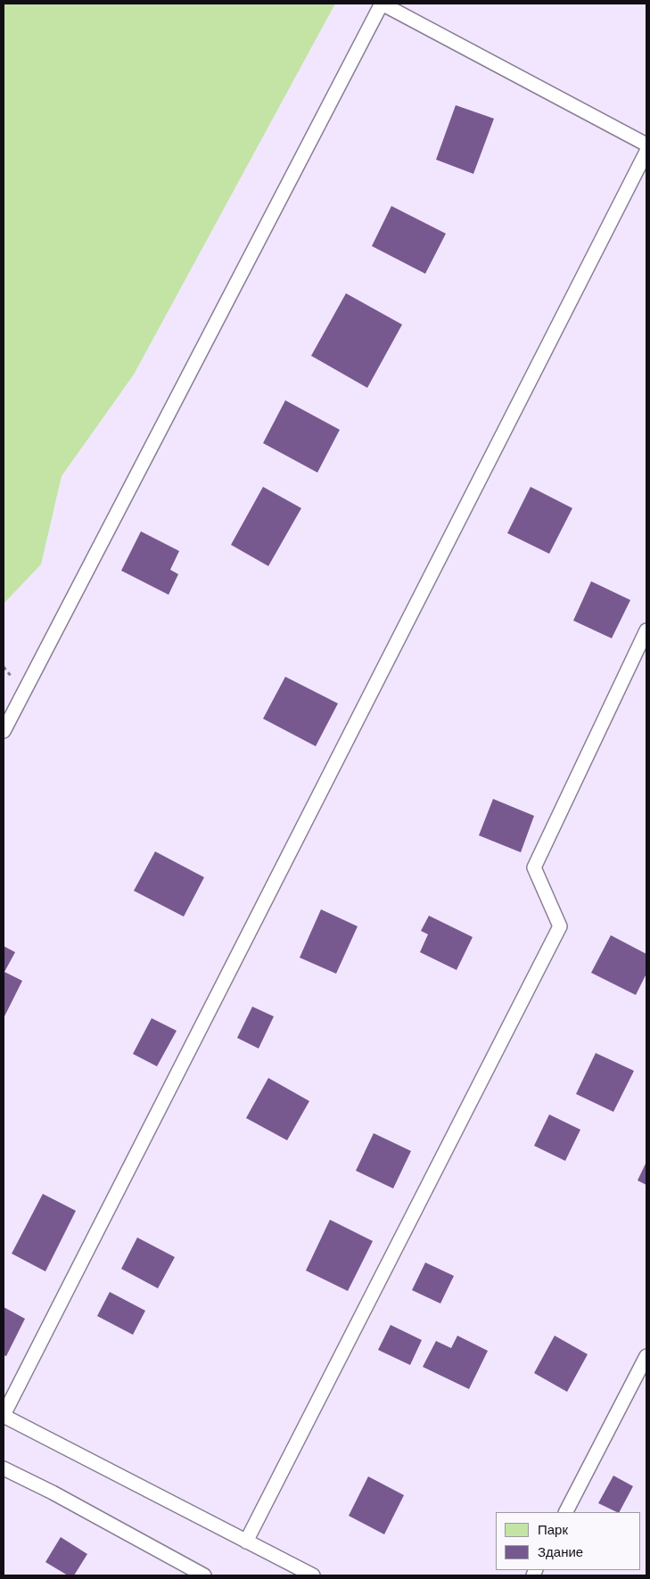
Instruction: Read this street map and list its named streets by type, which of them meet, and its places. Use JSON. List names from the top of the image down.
{
  "legend": ["Парк", "Здание"]
}
